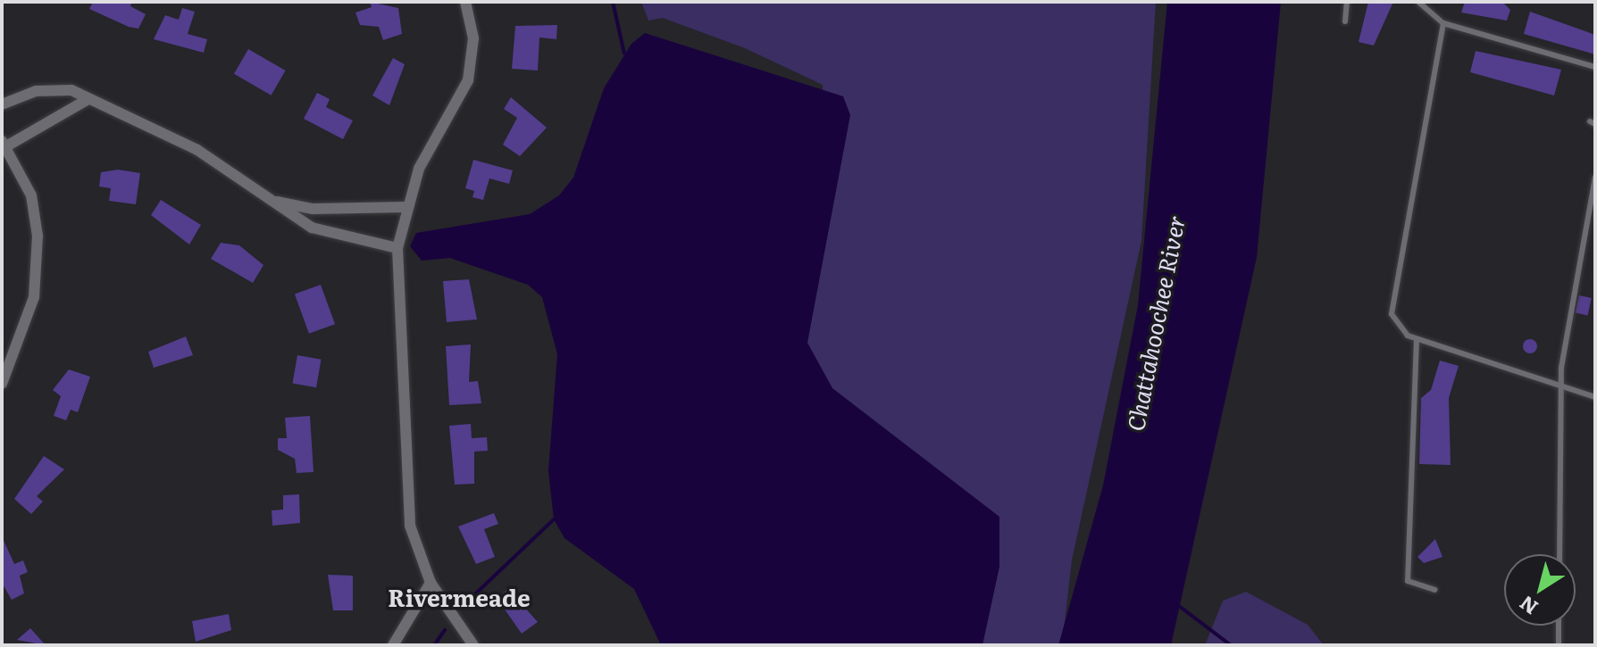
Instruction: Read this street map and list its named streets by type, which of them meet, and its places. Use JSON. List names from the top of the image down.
{
  "districts": ["Rivermeade"],
  "water": ["Chattahoochee River"],
  "north": "bottom left"
}
